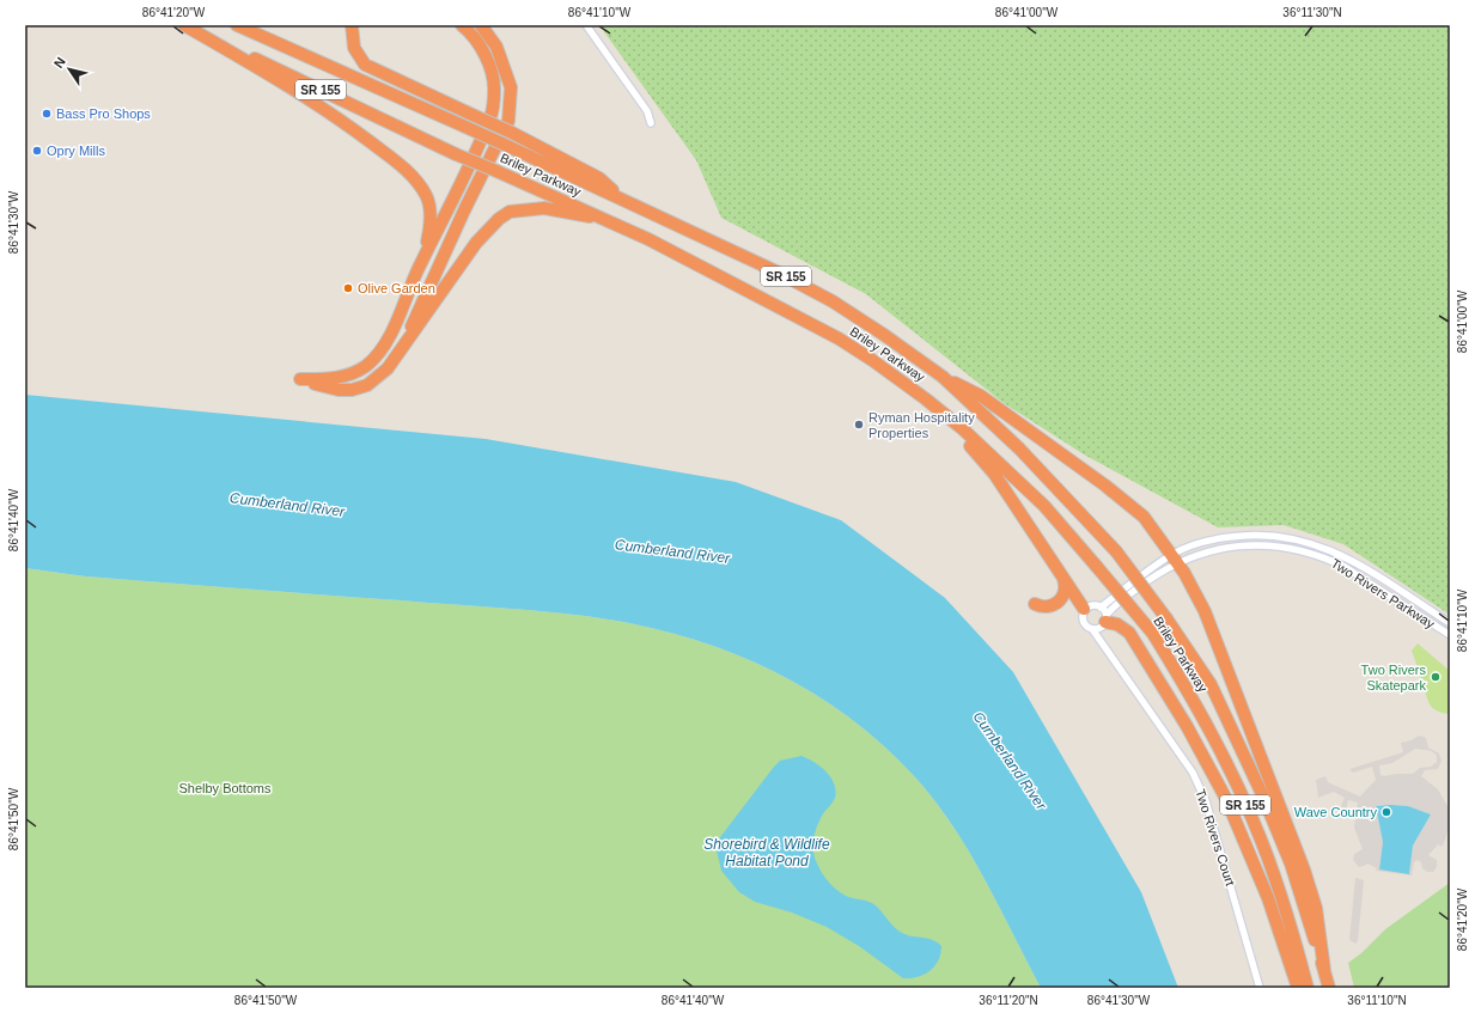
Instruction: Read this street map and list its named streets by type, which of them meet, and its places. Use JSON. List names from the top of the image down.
{
  "streets": {
    "highway": ["SR 155", "Briley Parkway"],
    "street": ["Two Rivers Parkway", "Two Rivers Court"]
  },
  "crossings": [
    ["Two Rivers Parkway", "Two Rivers Court"]
  ],
  "water": ["Cumberland River", "Shorebird & Wildlife Habitat Pond"],
  "parks": ["Shelby Bottoms"],
  "places": [
    "Bass Pro Shops",
    "Opry Mills",
    "Olive Garden",
    "Ryman Hospitality Properties",
    "Two Rivers Skatepark",
    "Wave Country"
  ],
  "north": "top left",
  "coordinates": [
    "86°41'20\"W",
    "86°41'10\"W",
    "86°41'00\"W",
    "36°11'30\"N",
    "86°41'30\"W",
    "86°41'40\"W",
    "86°41'50\"W",
    "36°11'20\"N",
    "36°11'10\"N"
  ]
}
